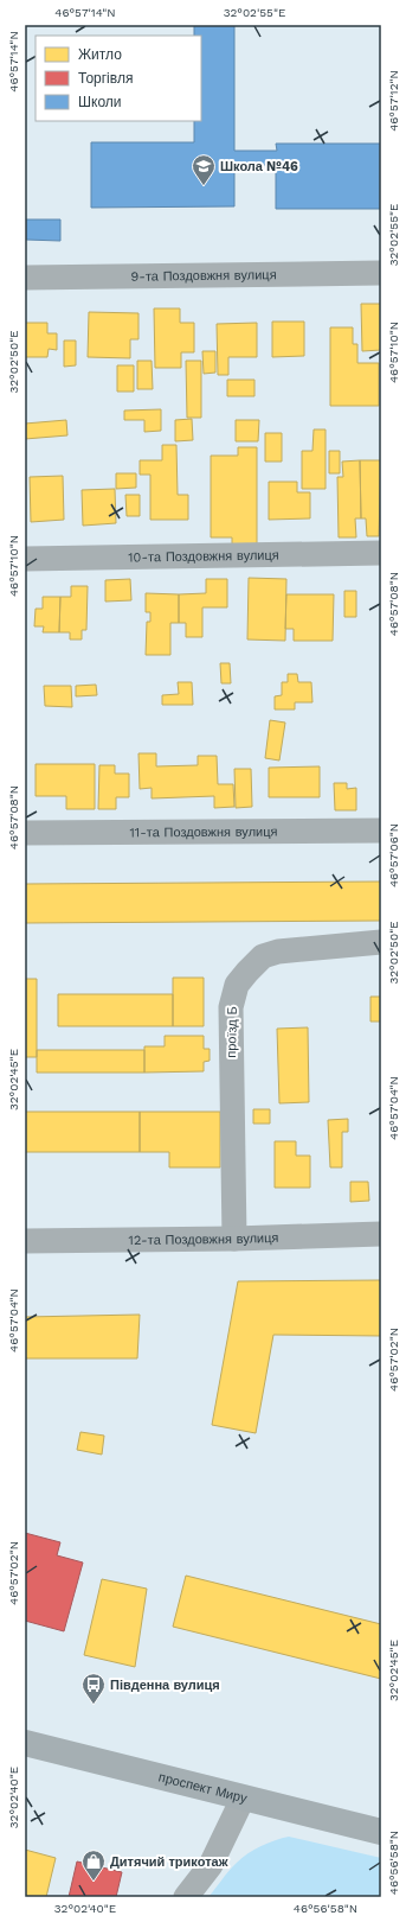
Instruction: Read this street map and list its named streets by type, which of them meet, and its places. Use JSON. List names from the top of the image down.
{
  "streets": {
    "main road": ["проспект Миру"],
    "street": [
      "9-та Поздовжня вулиця",
      "10-та Поздовжня вулиця",
      "11-та Поздовжня вулиця",
      "проїзд Б",
      "12-та Поздовжня вулиця"
    ]
  },
  "crossings": [
    ["проїзд Б", "12-та Поздовжня вулиця"]
  ],
  "places": {
    "school or university": ["Школа №46"],
    "bus stop": ["Південна вулиця"],
    "shop": ["Дитячий трикотаж"]
  },
  "legend": ["Житло", "Торгівля", "Школи"],
  "coordinates": [
    "46°57'14\"N",
    "32°02'55\"E",
    "46°57'12\"N",
    "46°57'10\"N",
    "32°02'50\"E",
    "46°57'08\"N",
    "46°57'06\"N",
    "32°02'45\"E",
    "46°57'04\"N",
    "46°57'02\"N",
    "32°02'40\"E",
    "46°56'58\"N"
  ]
}
